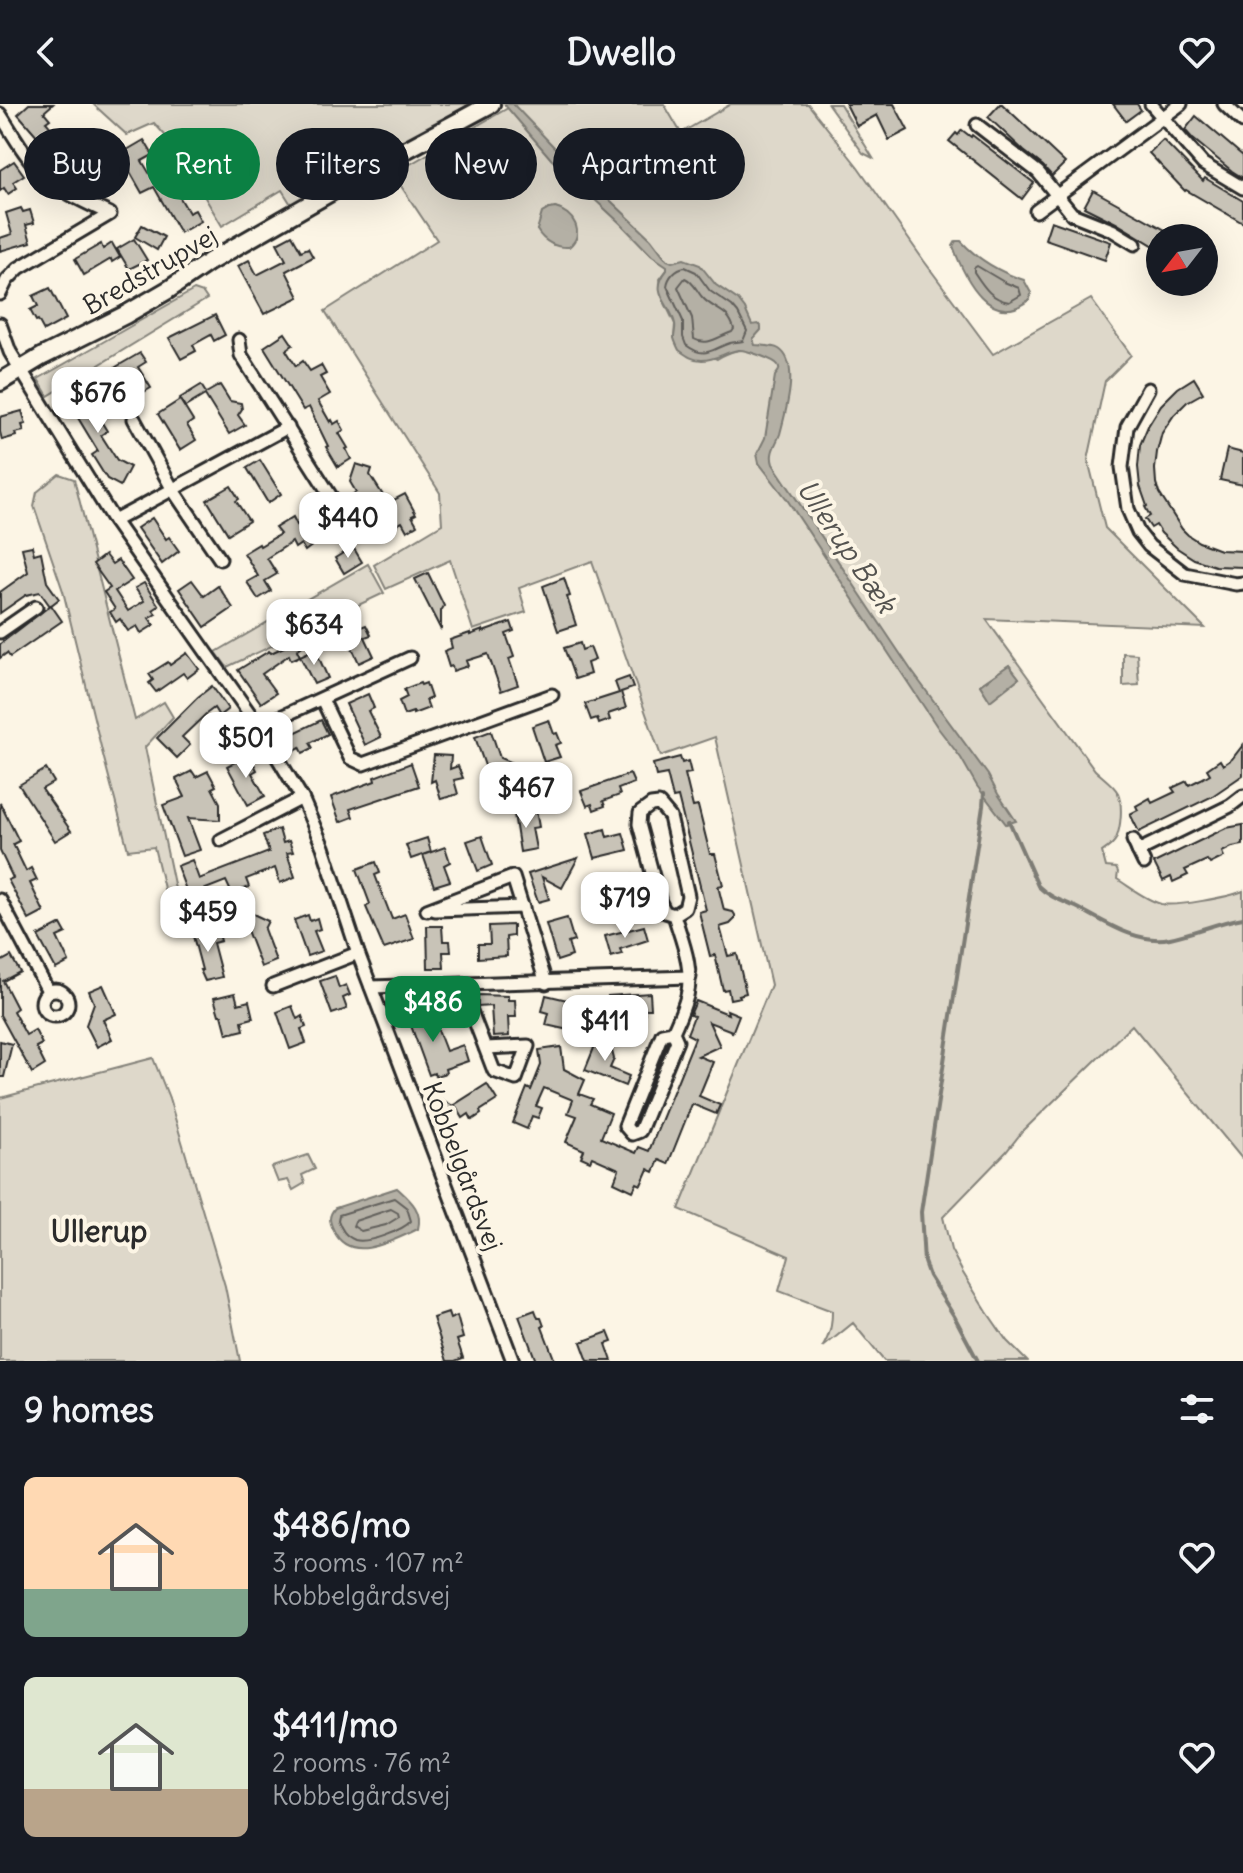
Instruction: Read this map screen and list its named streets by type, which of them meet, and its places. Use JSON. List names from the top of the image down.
{
  "streets": {
    "street": ["Bredstrupvej", "Kobbelgårdsvej"]
  },
  "crossings": [
    ["Bredstrupvej", "Kobbelgårdsvej"]
  ],
  "districts": ["Ullerup"],
  "water": ["Ullerup Bæk"],
  "north": "bottom left",
  "page": {
    "header": "Dwello",
    "chip": [
      "Buy",
      "Rent",
      "Filters",
      "New",
      "Apartment"
    ],
    "price": [
      "$676",
      "$440",
      "$634",
      "$501",
      "$467",
      "$719",
      "$459",
      "$486",
      "$411"
    ],
    "heading": "9 homes",
    "list": [
      {
        "name": "$486/mo",
        "note": "3 rooms · 107 m² · Kobbelgårdsvej"
      },
      {
        "name": "$411/mo",
        "note": "2 rooms · 76 m² · Kobbelgårdsvej"
      }
    ]
  }
}
